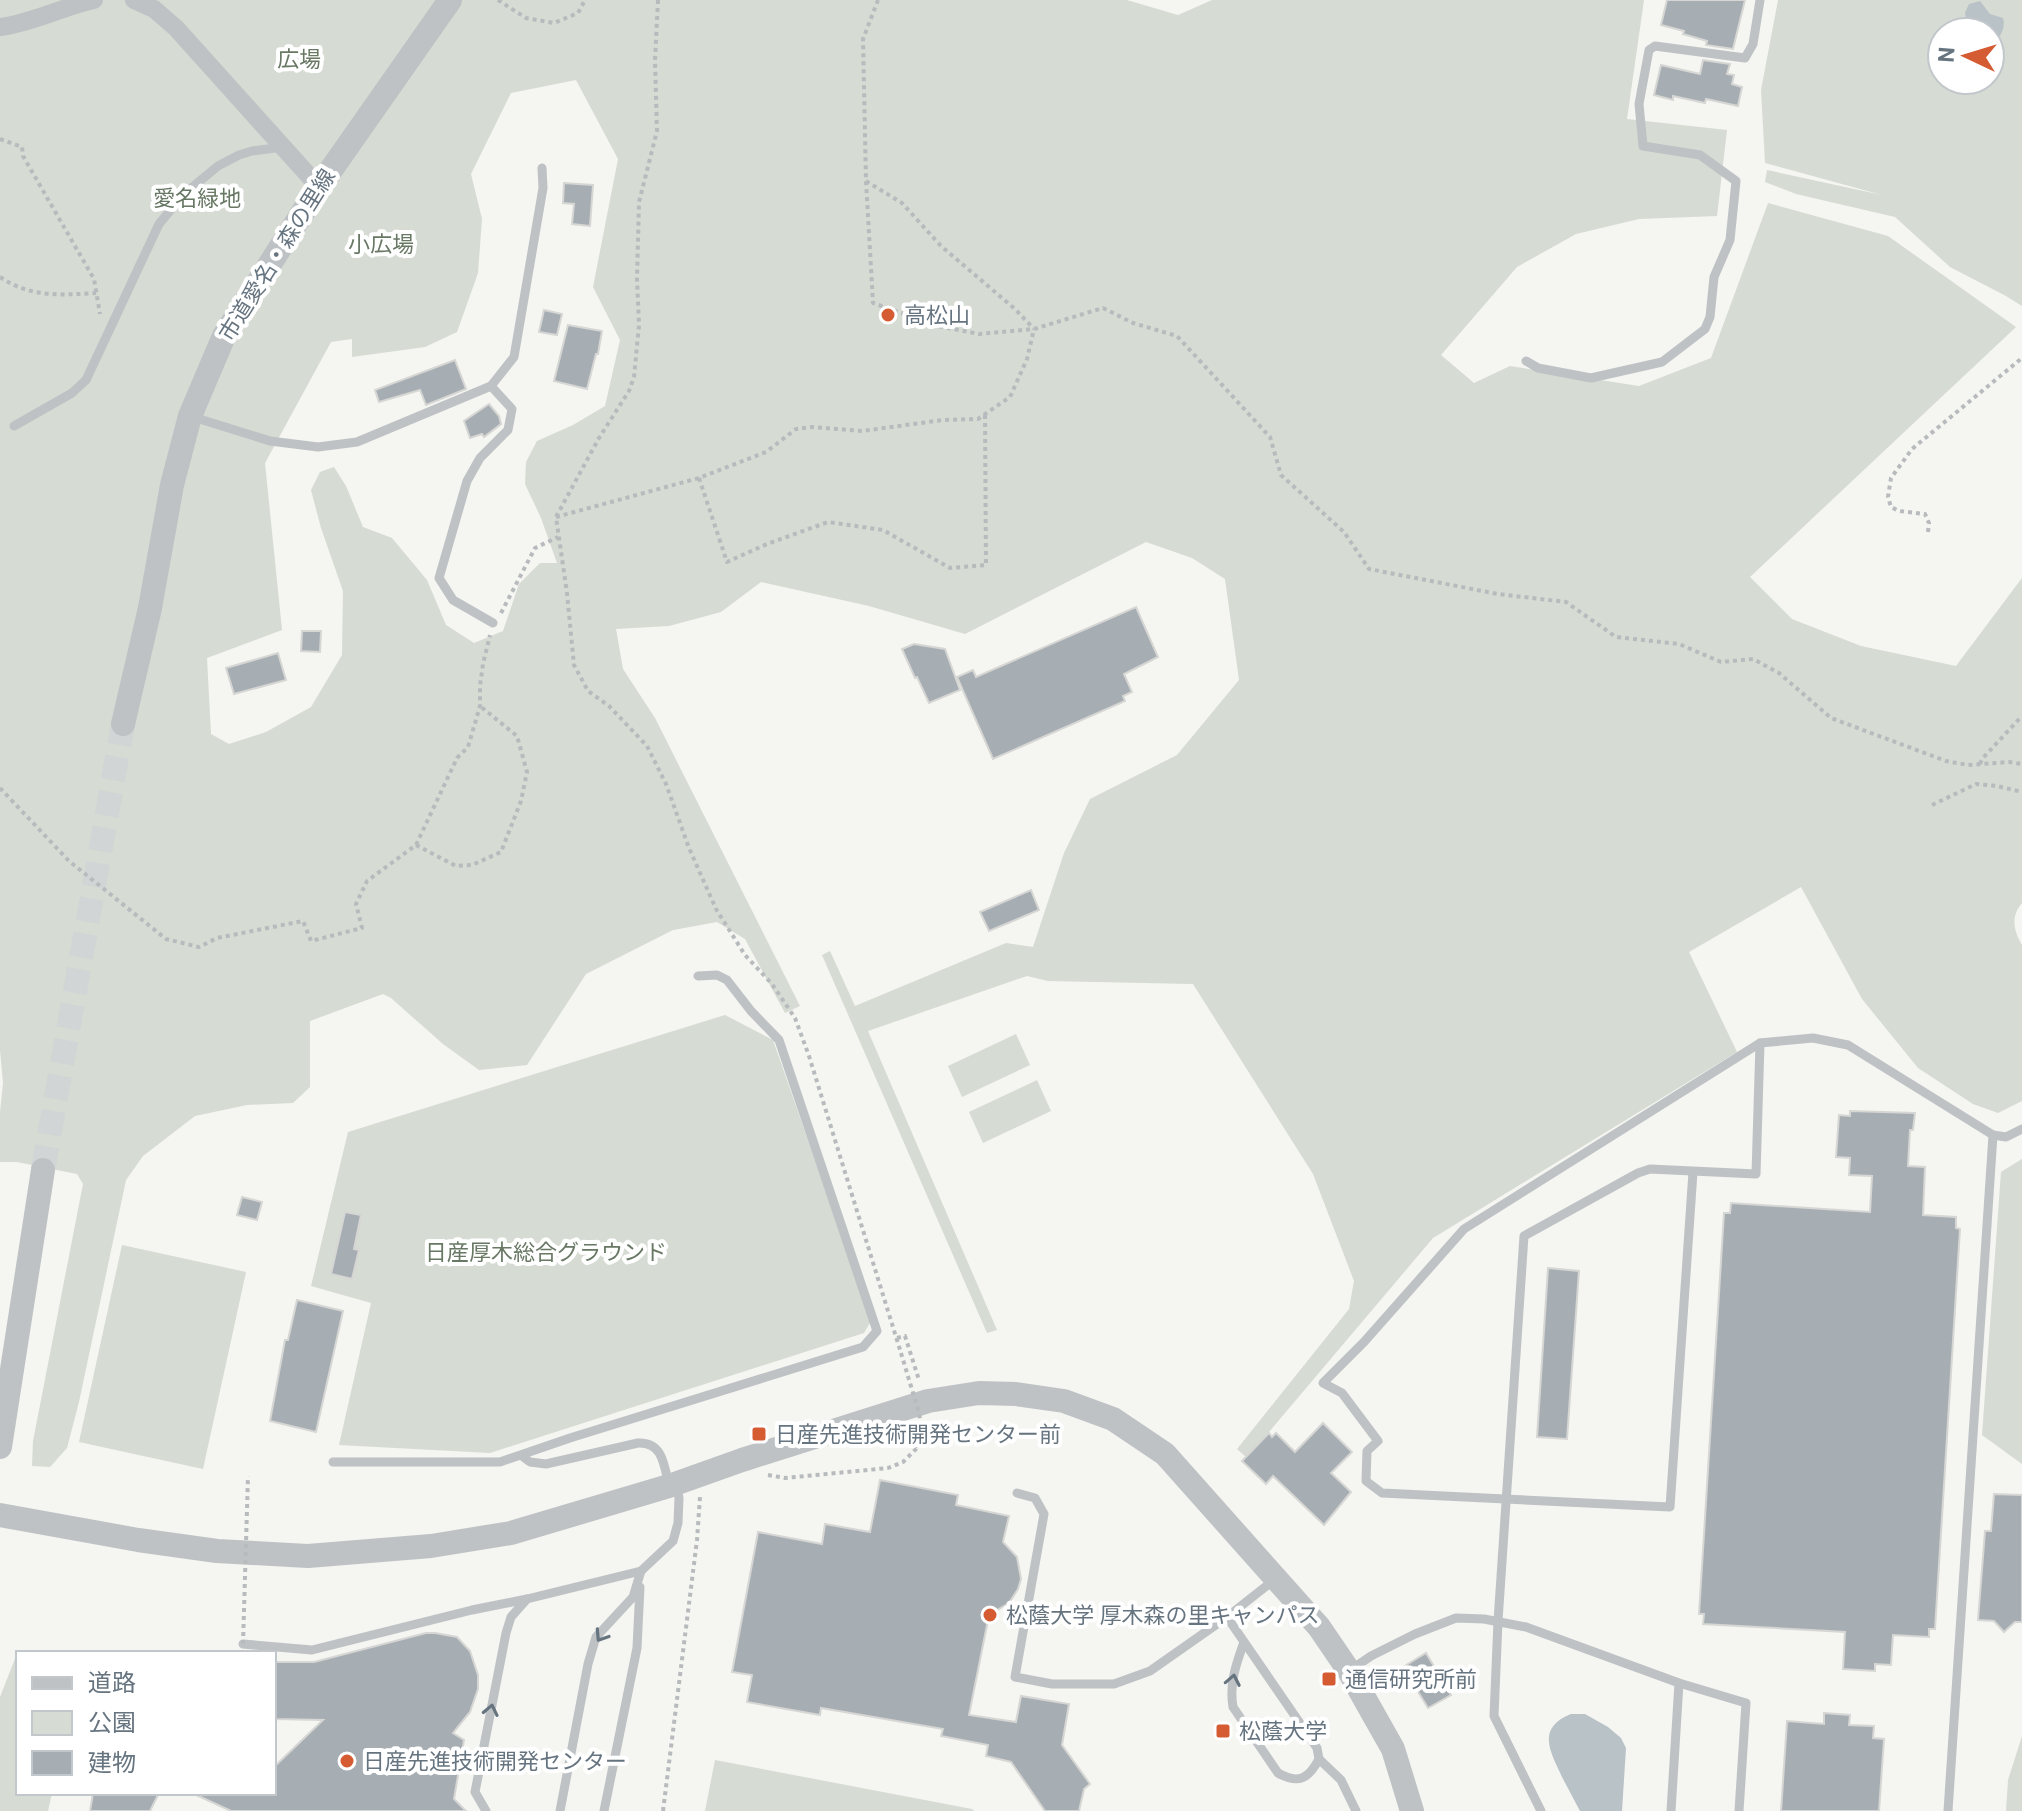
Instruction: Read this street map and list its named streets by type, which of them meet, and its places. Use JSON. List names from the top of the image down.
{
  "streets": {
    "street": ["市道愛名・森の里線"]
  },
  "parks": [
    "広場",
    "愛名緑地",
    "小広場",
    "日産厚木総合グラウンド"
  ],
  "places": {
    "other": ["高松山", "松蔭大学 厚木森の里キャンパス", "日産先進技術開発センター"],
    "transit": ["日産先進技術開発センター前", "通信研究所前", "松蔭大学"]
  },
  "legend": ["道路", "公園", "建物"],
  "north": "left"
}
